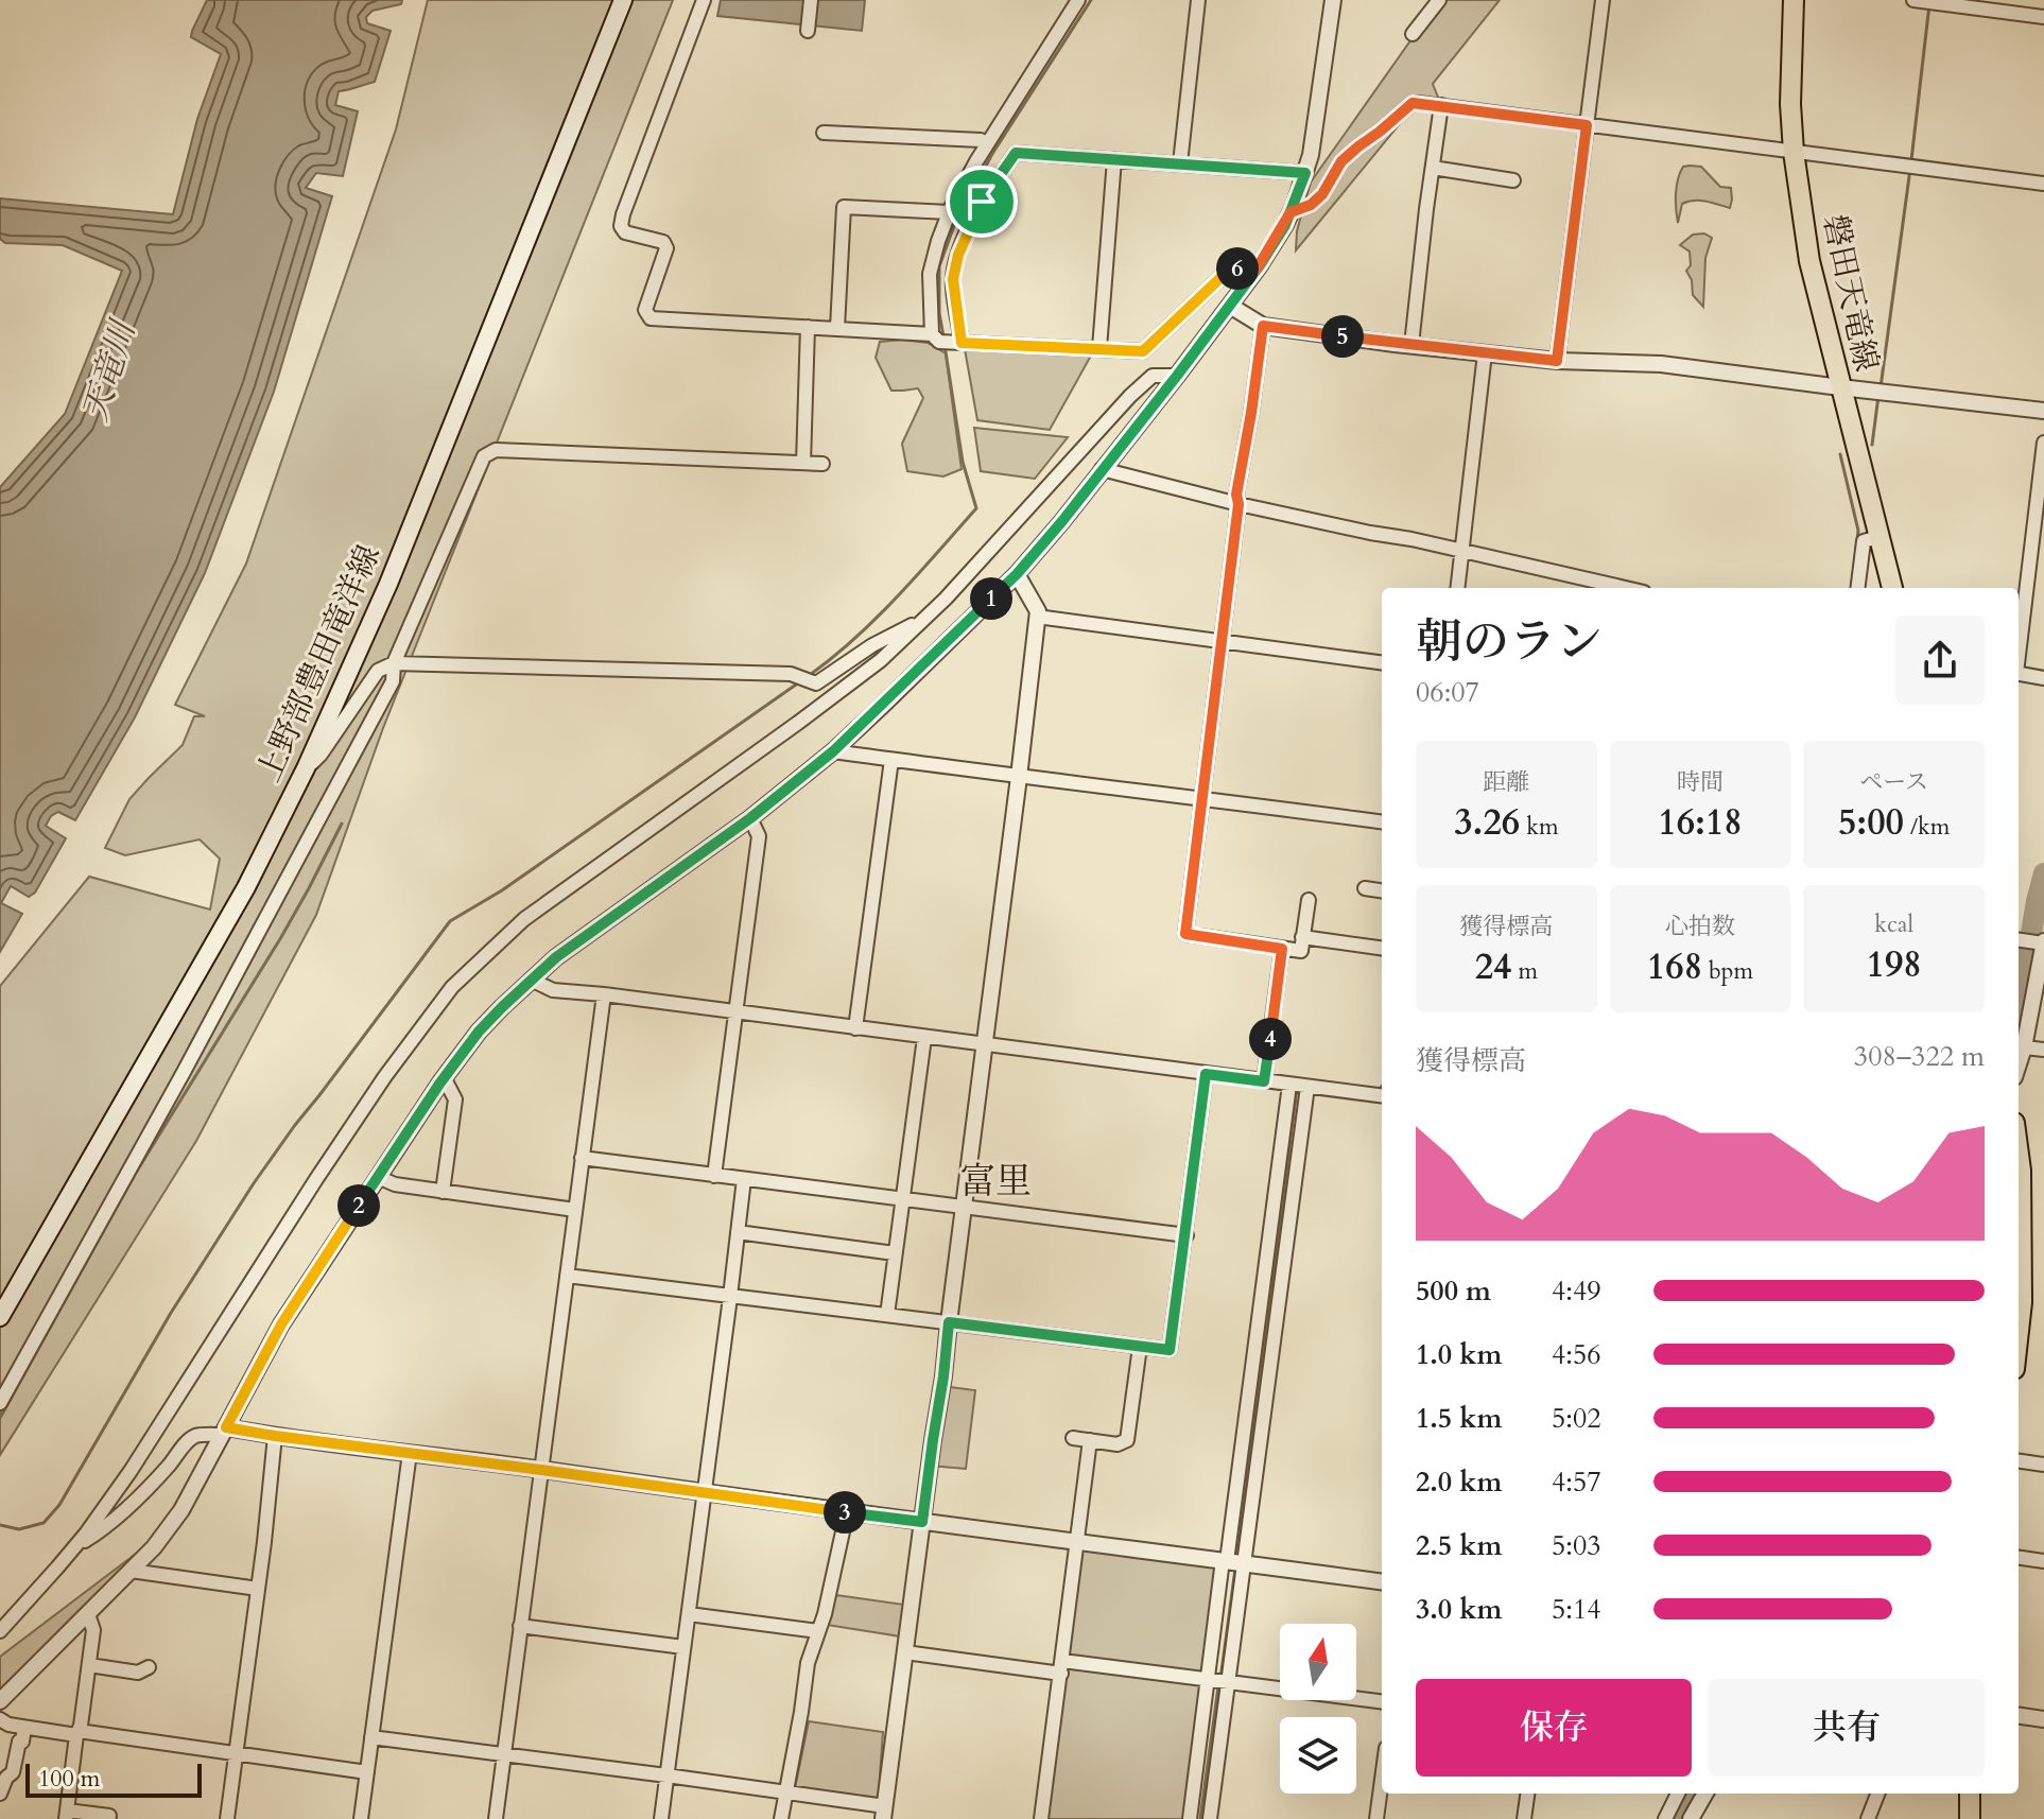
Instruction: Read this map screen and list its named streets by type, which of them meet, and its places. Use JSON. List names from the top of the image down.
{
  "streets": {
    "main road": ["磐田天竜線", "上野部豊田竜洋線"]
  },
  "districts": ["富里"],
  "water": ["天竜川"],
  "scale_bar": "100 m",
  "north": "top",
  "page": {
    "pins": [
      "6",
      "5",
      "1",
      "4",
      "2",
      "3"
    ],
    "heading": ["朝のラン", "06:07"],
    "stats": [
      ["距離", "3.26 km"],
      ["時間", "16:18"],
      ["ペース", "5:00 /km"],
      ["獲得標高", "24 m"],
      ["心拍数", "168 bpm"],
      ["kcal", "198"]
    ],
    "chart": ["獲得標高", "308–322 m"],
    "list": [
      {
        "name": "500 m",
        "note": "4:49"
      },
      {
        "name": "1.0 km",
        "note": "4:56"
      },
      {
        "name": "1.5 km",
        "note": "5:02"
      },
      {
        "name": "2.0 km",
        "note": "4:57"
      },
      {
        "name": "2.5 km",
        "note": "5:03"
      },
      {
        "name": "3.0 km",
        "note": "5:14"
      }
    ],
    "buttons": ["保存", "共有"],
    "scale": "100 m"
  }
}
